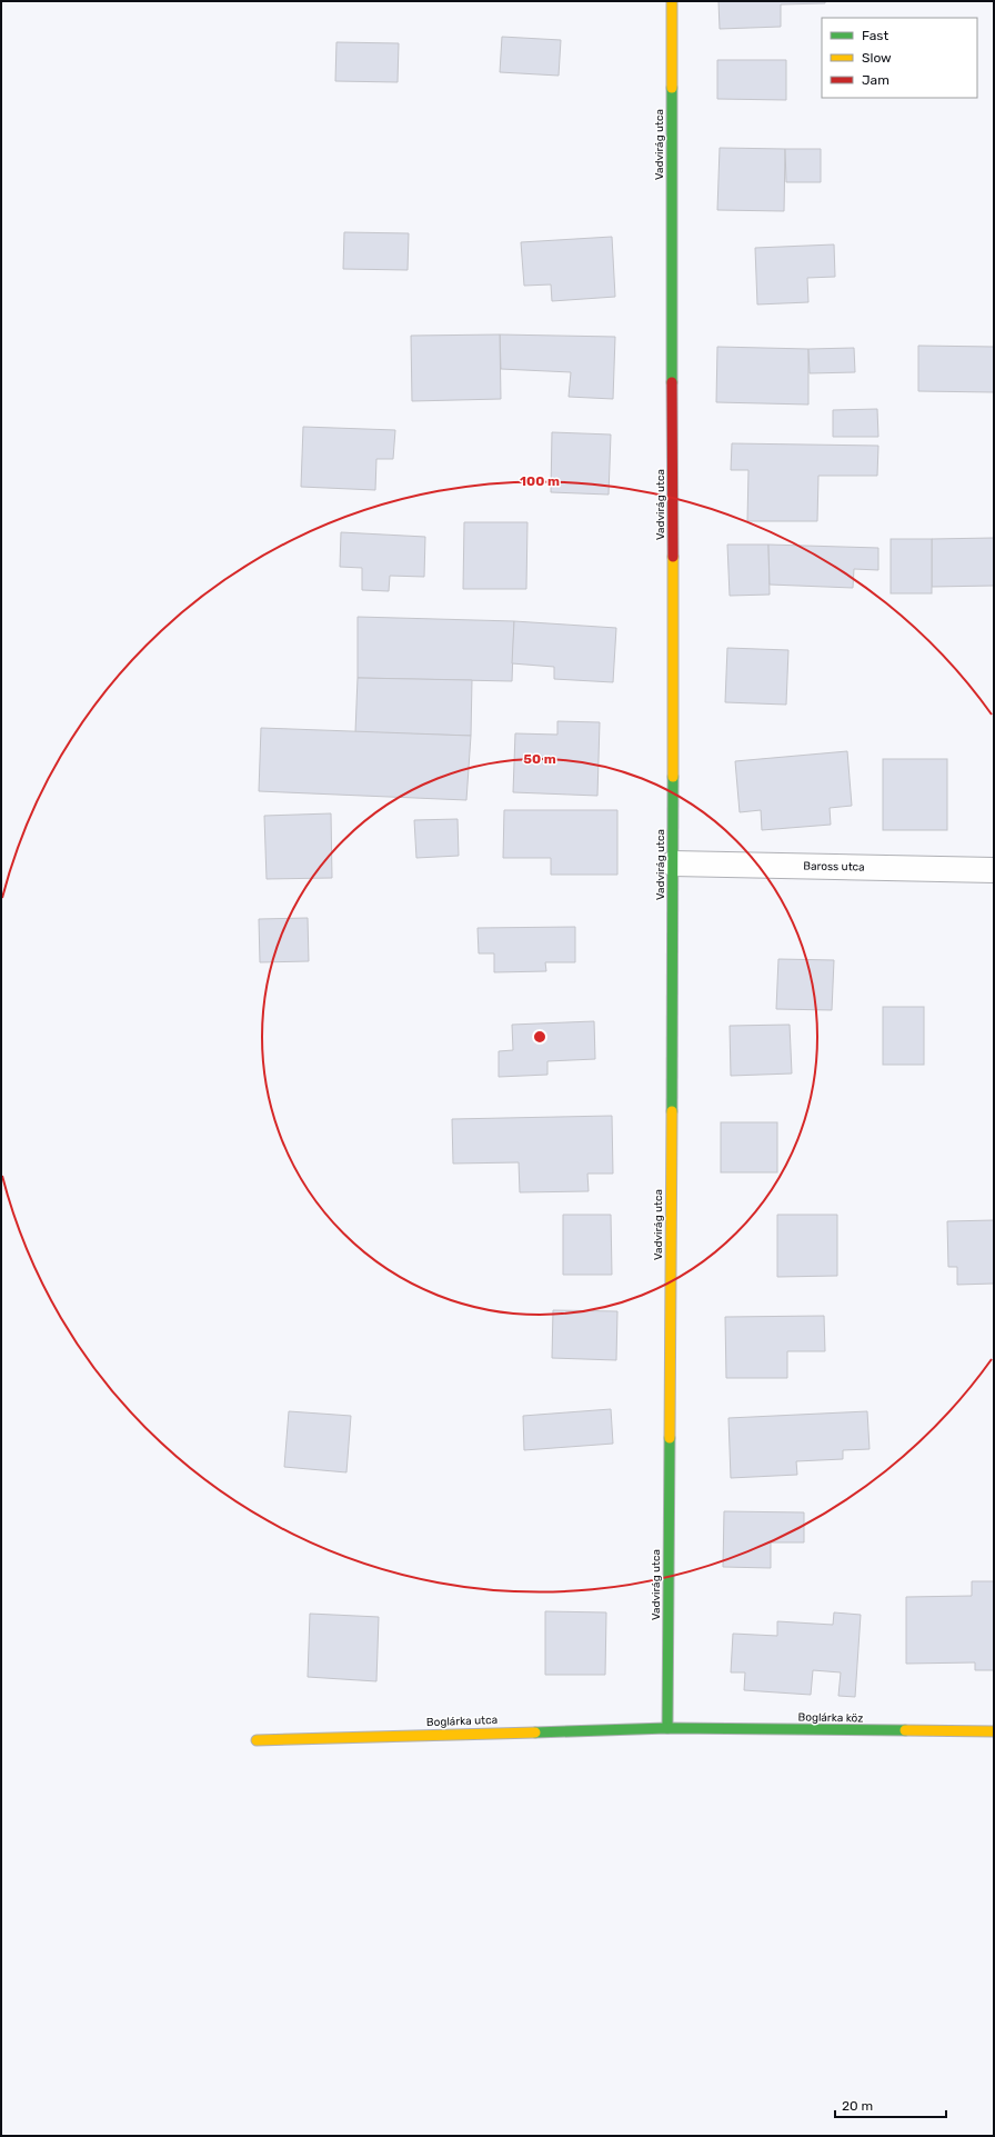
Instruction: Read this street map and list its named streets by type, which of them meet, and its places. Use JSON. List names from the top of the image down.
{
  "streets": {
    "street": [
      "Vadvirág utca",
      "Baross utca",
      "Boglárka köz",
      "Boglárka utca"
    ]
  },
  "crossings": [
    ["Vadvirág utca", "Baross utca"],
    ["Vadvirág utca", "Boglárka köz"],
    ["Vadvirág utca", "Boglárka utca"],
    ["Boglárka köz", "Boglárka utca"]
  ],
  "legend": ["Fast", "Slow", "Jam"],
  "scale_bar": "20 m",
  "rings": ["100 m", "50 m"]
}
